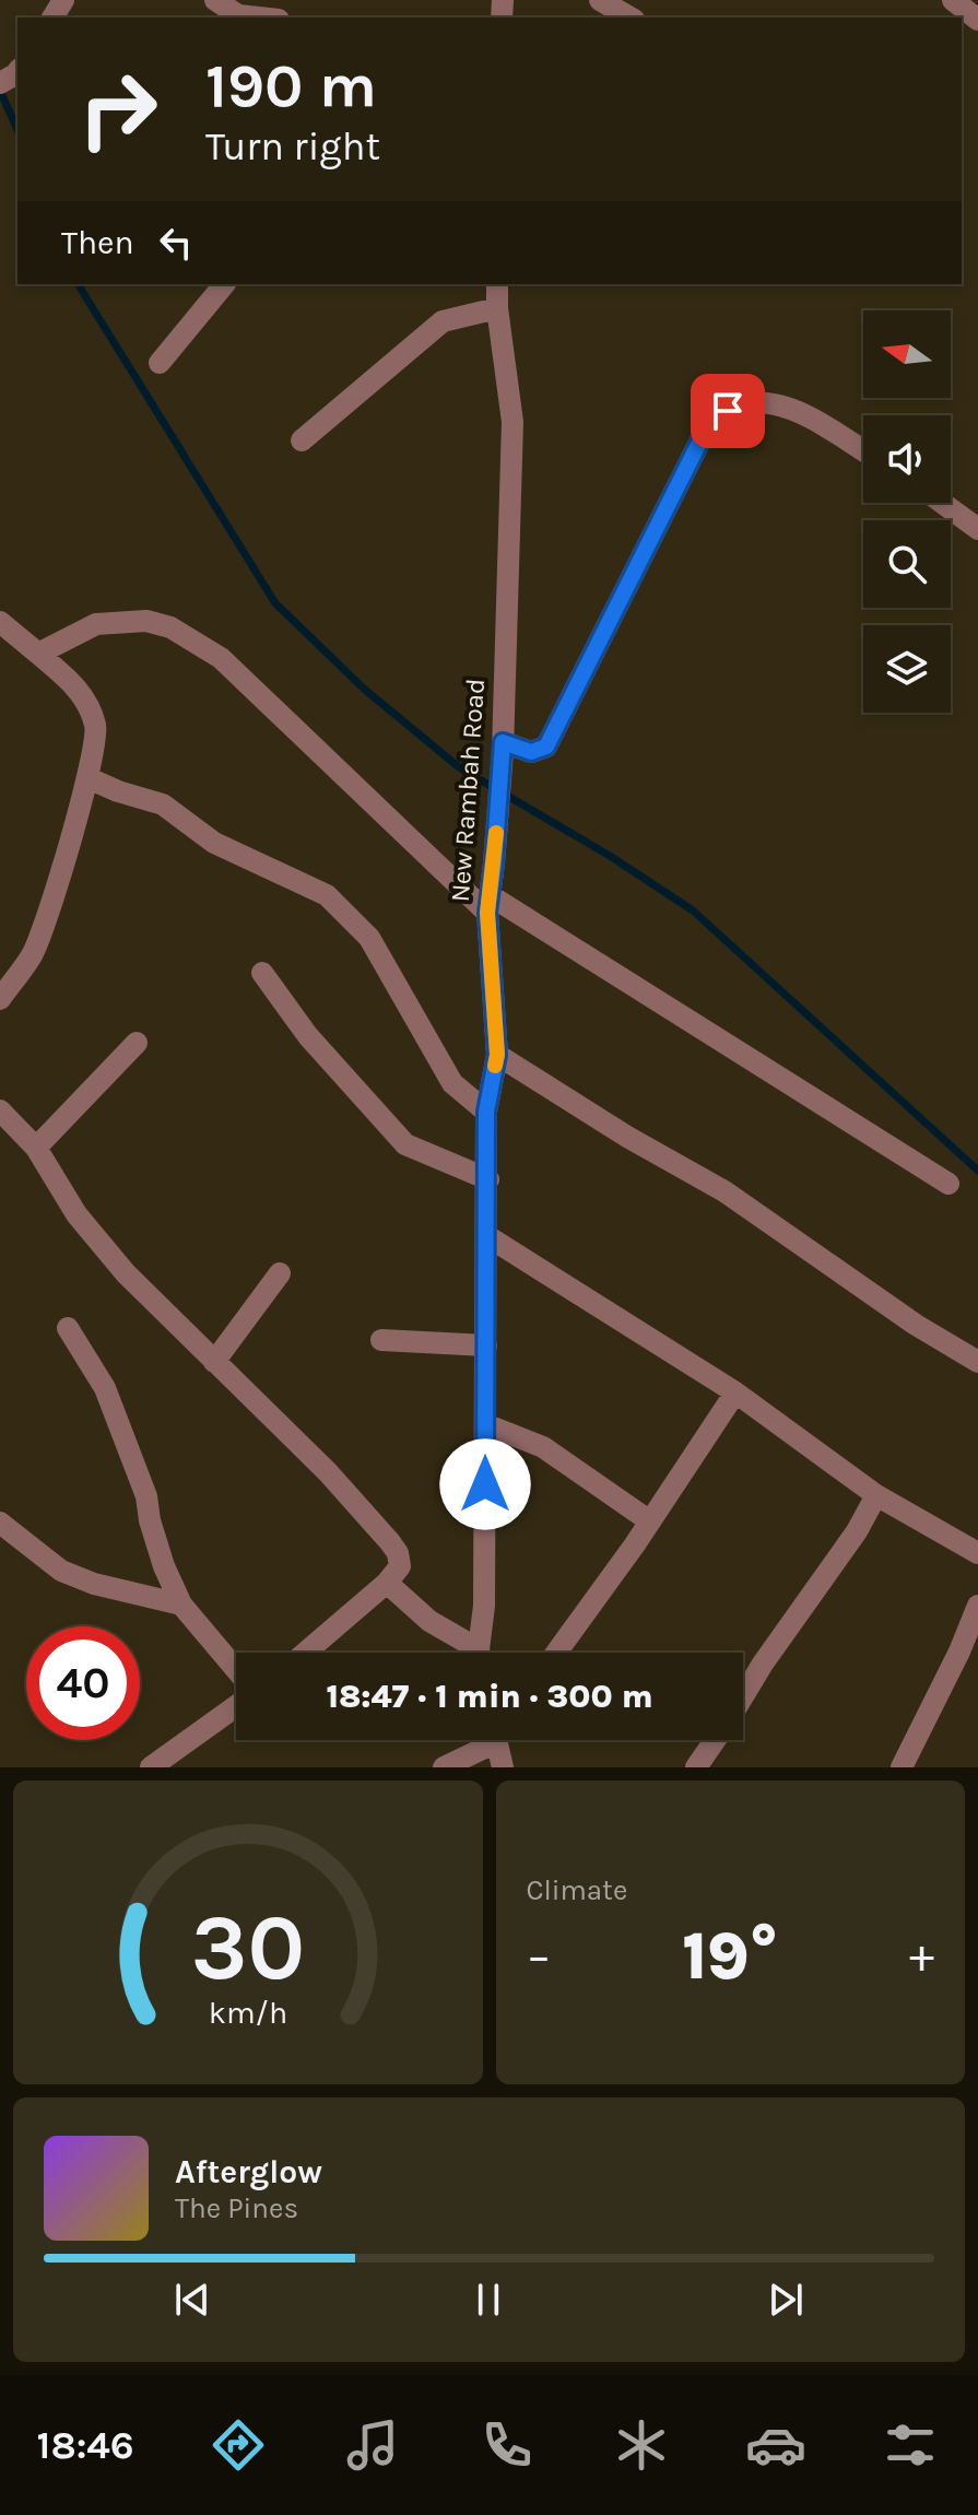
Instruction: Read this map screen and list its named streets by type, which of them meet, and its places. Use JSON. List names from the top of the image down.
{
  "streets": {
    "street": ["New Rambah Road"]
  },
  "north": "left",
  "page": {
    "turn": ["190 m", "Turn right"],
    "then": "Then",
    "limit": "40",
    "trip": "18:47 · 1 min · 300 m",
    "tile": "Climate",
    "heat": ["−", "19°", "+"],
    "song": ["Afterglow", "The Pines"],
    "tabs": "18:46",
    "gauge": ["30", "km/h"]
  }
}
